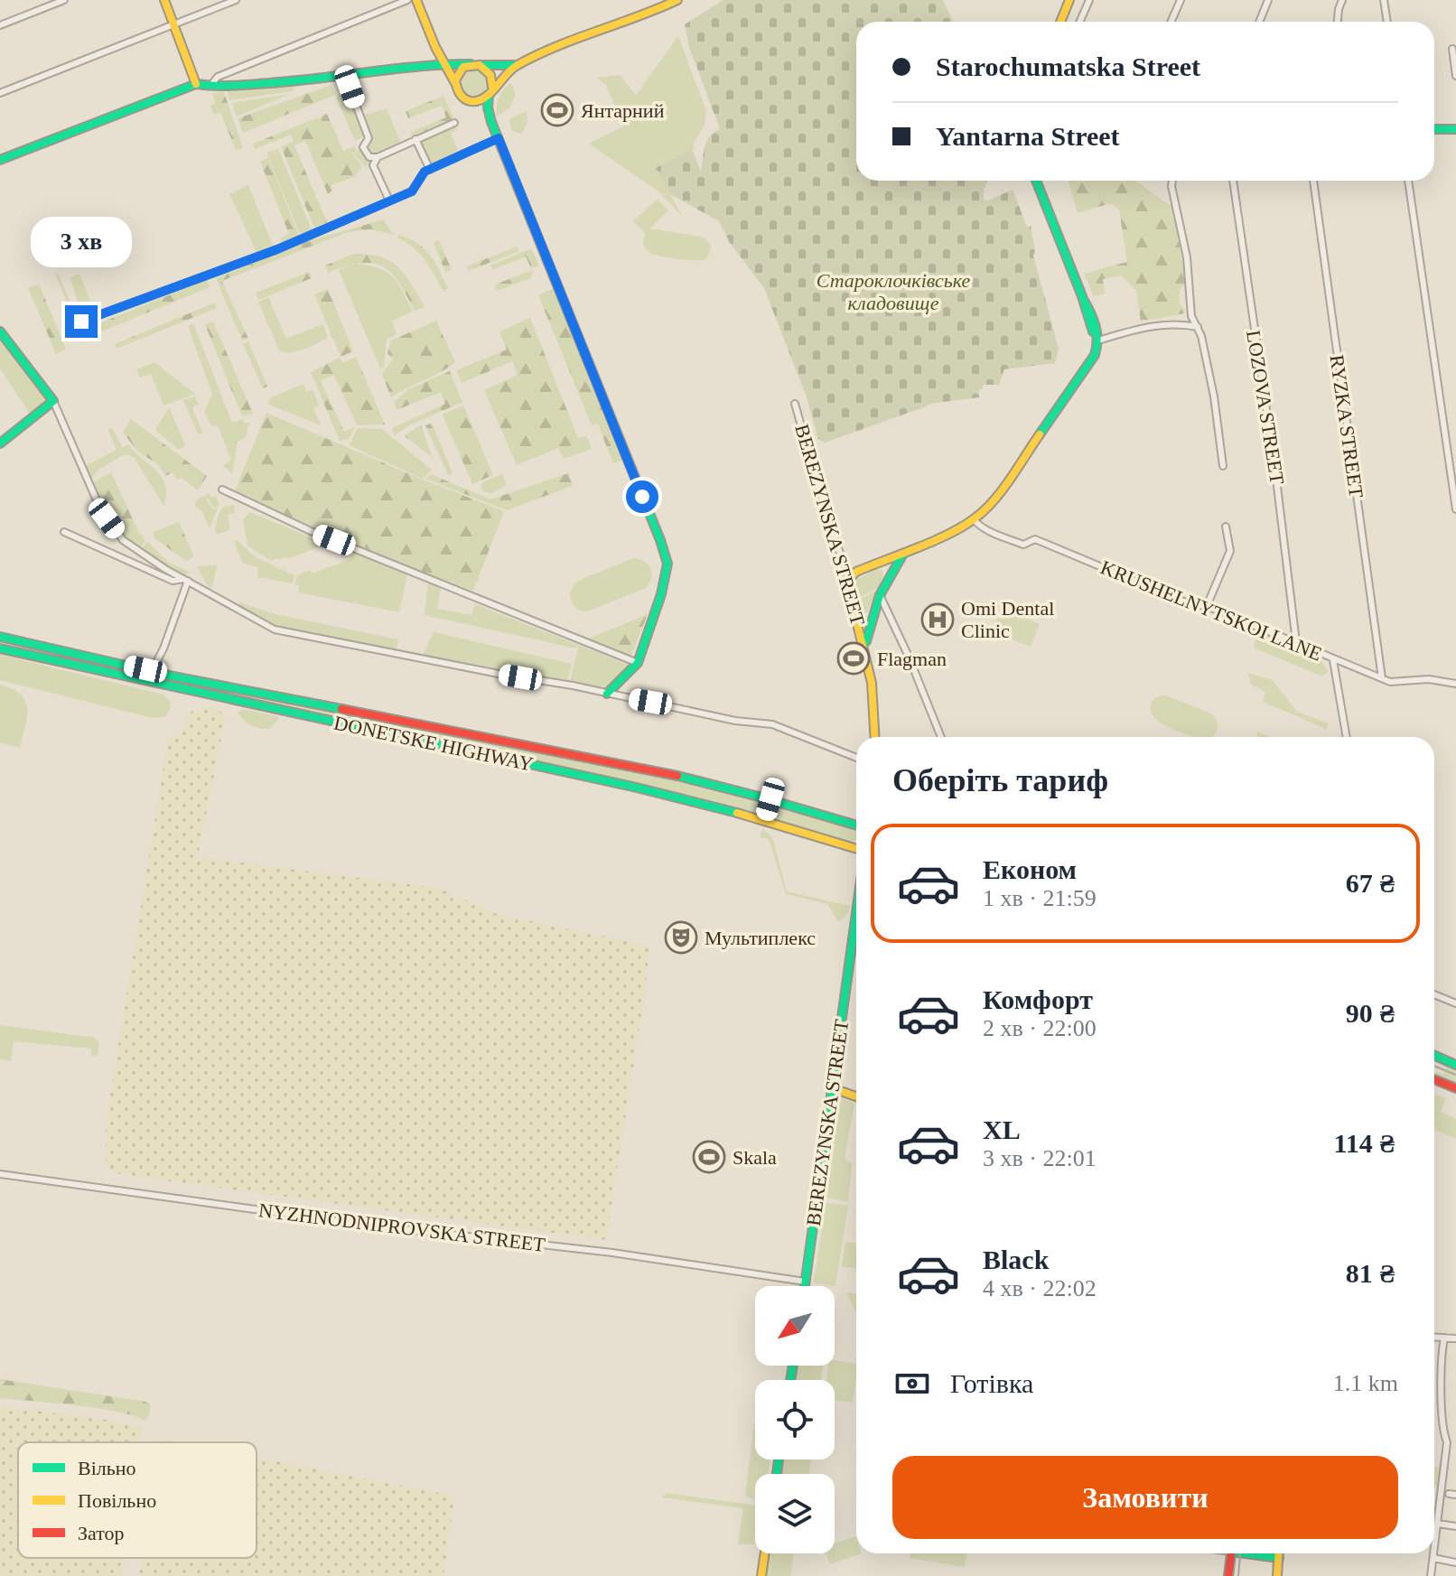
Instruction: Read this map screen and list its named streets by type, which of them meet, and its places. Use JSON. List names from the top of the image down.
{
  "streets": {
    "main road": ["BEREZYNSKA STREET", "DONETSKE HIGHWAY"],
    "street": [
      "LOZOVA STREET",
      "RYZKA STREET",
      "KRUSHELNYTSKOI LANE",
      "NYZHNODNIPROVSKA STREET"
    ]
  },
  "crossings": [
    ["LOZOVA STREET", "KRUSHELNYTSKOI LANE"],
    ["RYZKA STREET", "KRUSHELNYTSKOI LANE"],
    ["BEREZYNSKA STREET", "NYZHNODNIPROVSKA STREET"]
  ],
  "parks": ["Староклочківське кладовище"],
  "places": {
    "sports": ["Янтарний", "Flagman", "Skala"],
    "hospital": ["Omi Dental Clinic"],
    "theatre": ["Мультиплекс"]
  },
  "legend": ["Вільно", "Повільно", "Затор"],
  "north": "bottom left",
  "page": {
    "banner": ["Starochumatska Street", "Yantarna Street"],
    "bubble": "3 хв",
    "heading": "Оберіть тариф",
    "list": [
      {
        "name": "Економ",
        "note": "1 хв · 21:59",
        "value": "67 ₴"
      },
      {
        "name": "Комфорт",
        "note": "2 хв · 22:00",
        "value": "90 ₴"
      },
      {
        "name": "XL",
        "note": "3 хв · 22:01",
        "value": "114 ₴"
      },
      {
        "name": "Black",
        "note": "4 хв · 22:02",
        "value": "81 ₴"
      }
    ],
    "pay": ["Готівка", "1.1 km"],
    "buttons": "Замовити"
  }
}
